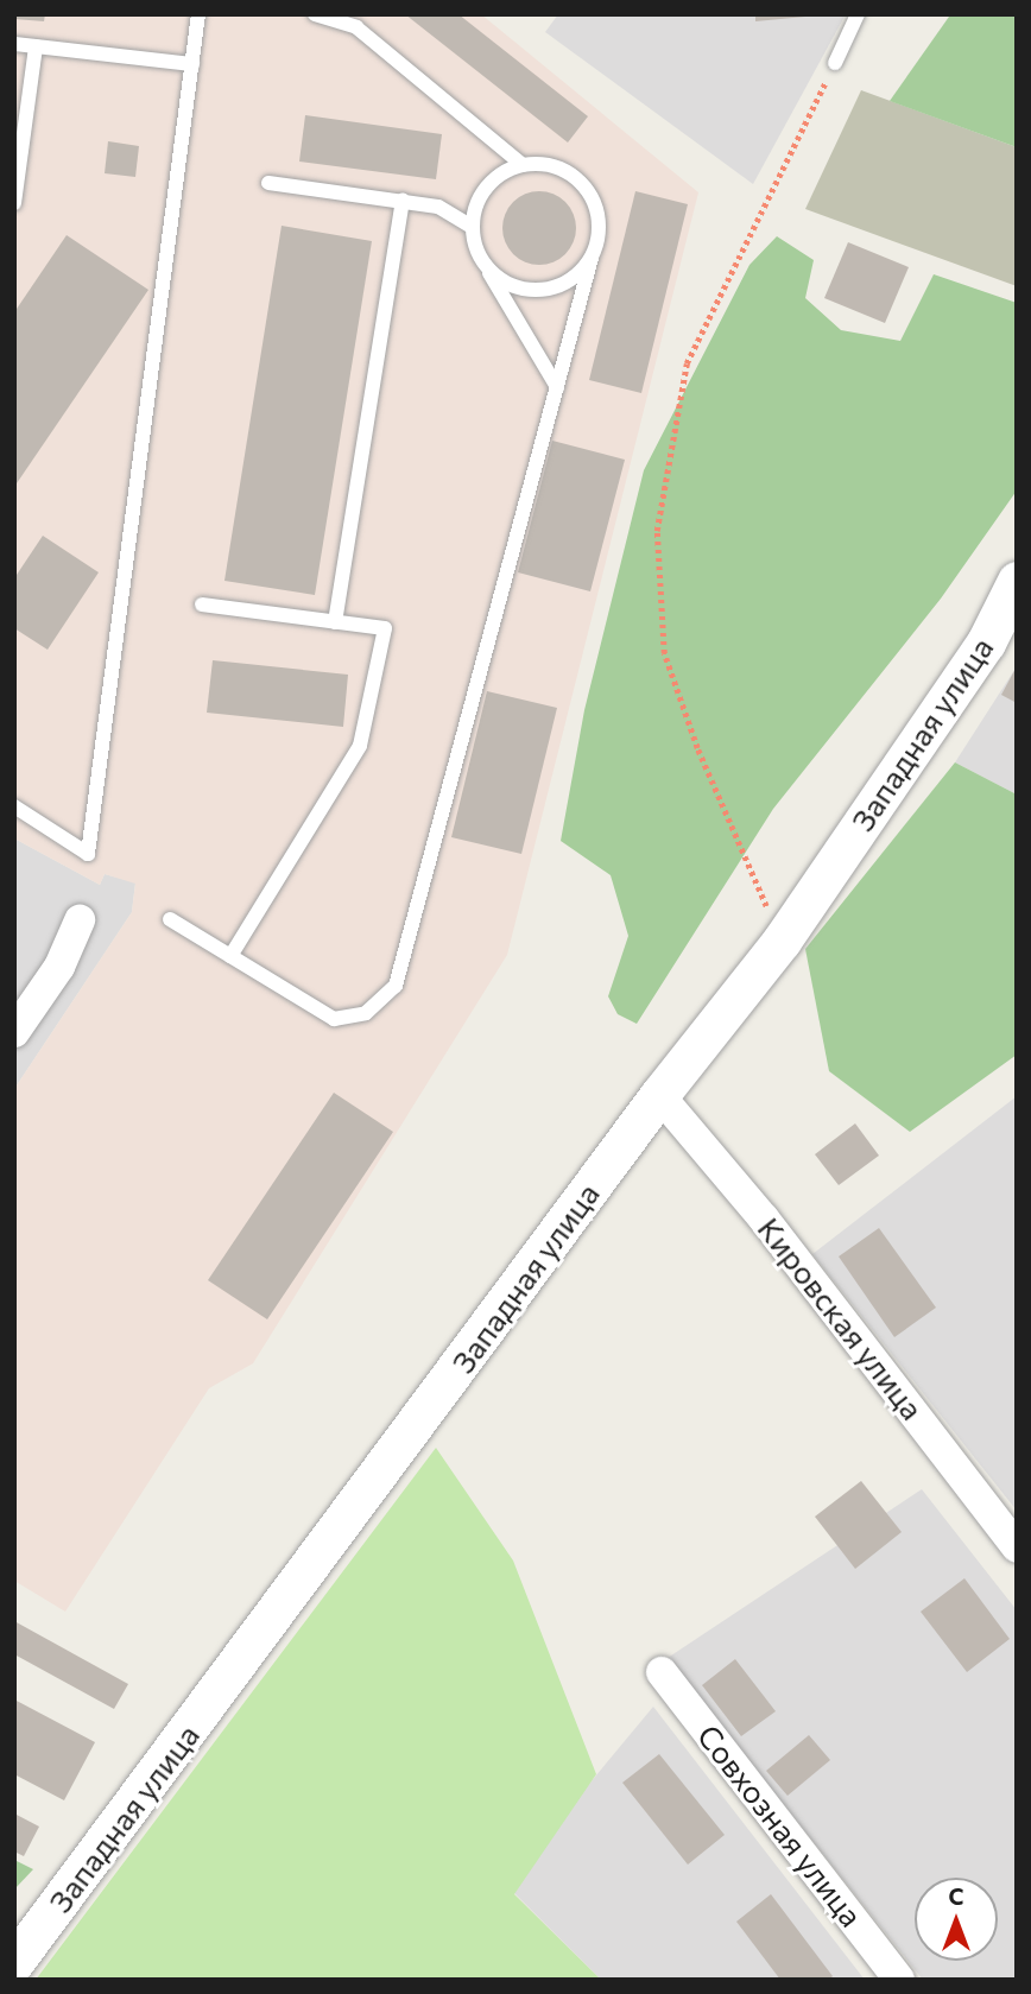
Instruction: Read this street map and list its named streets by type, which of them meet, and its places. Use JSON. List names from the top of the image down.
{
  "streets": {
    "street": ["Западная улица", "Кировская улица", "Совхозная улица"]
  },
  "crossings": [
    ["Западная улица", "Кировская улица"]
  ],
  "north": "top"
}
